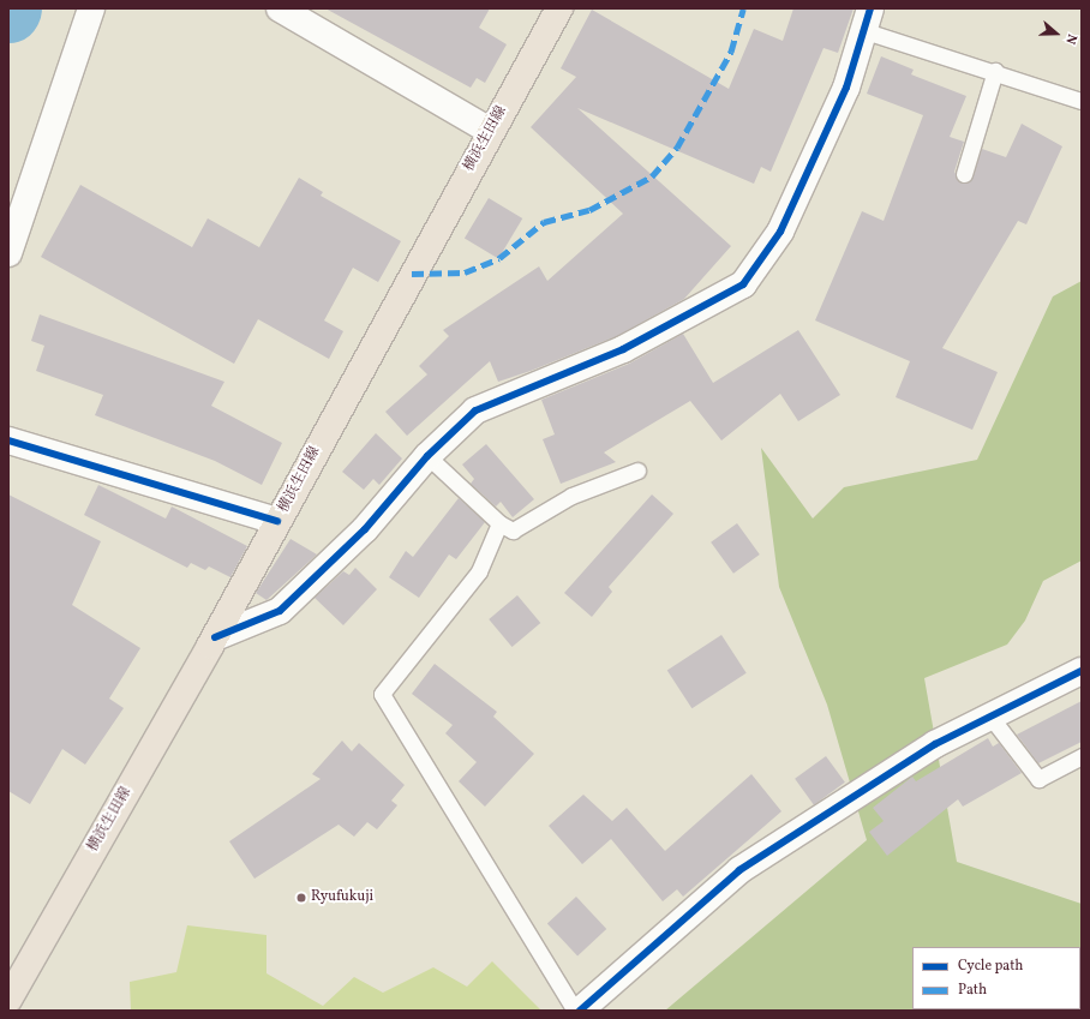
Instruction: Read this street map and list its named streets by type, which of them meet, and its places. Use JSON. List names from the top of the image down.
{
  "streets": {
    "main road": ["横浜生田線"]
  },
  "places": ["Ryufukuji"],
  "legend": ["Cycle path", "Path"],
  "north": "right"
}
